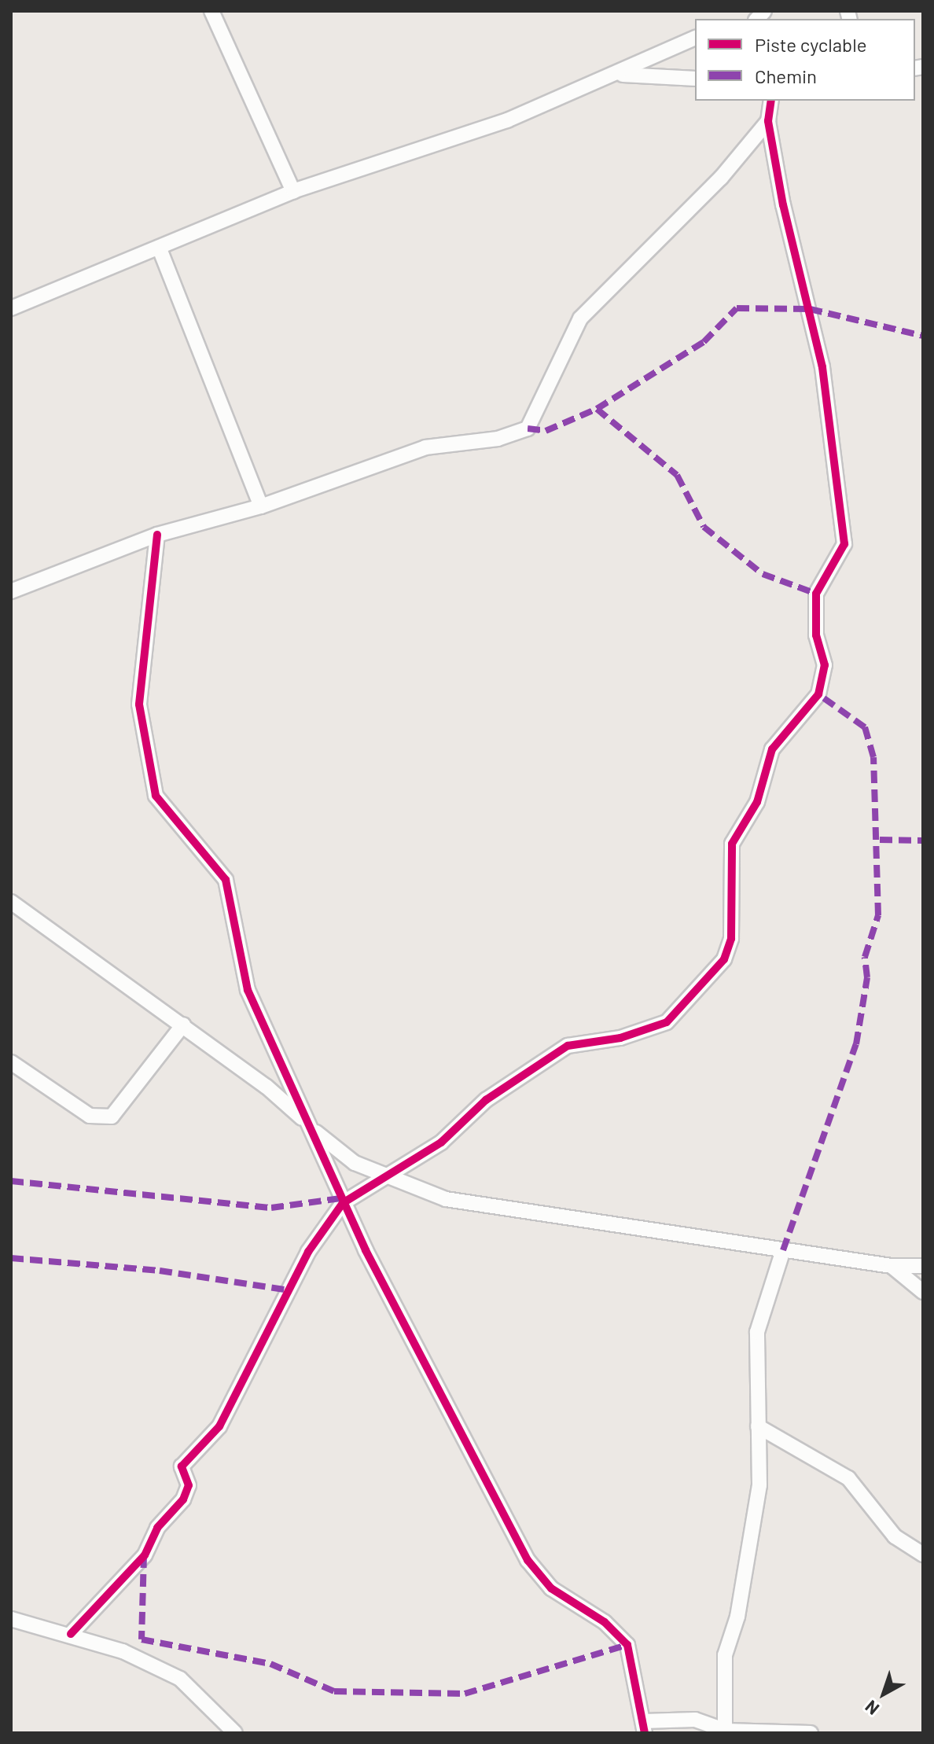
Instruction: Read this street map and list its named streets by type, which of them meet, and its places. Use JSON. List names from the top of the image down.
{
  "legend": ["Piste cyclable", "Chemin"],
  "north": "bottom left"
}
